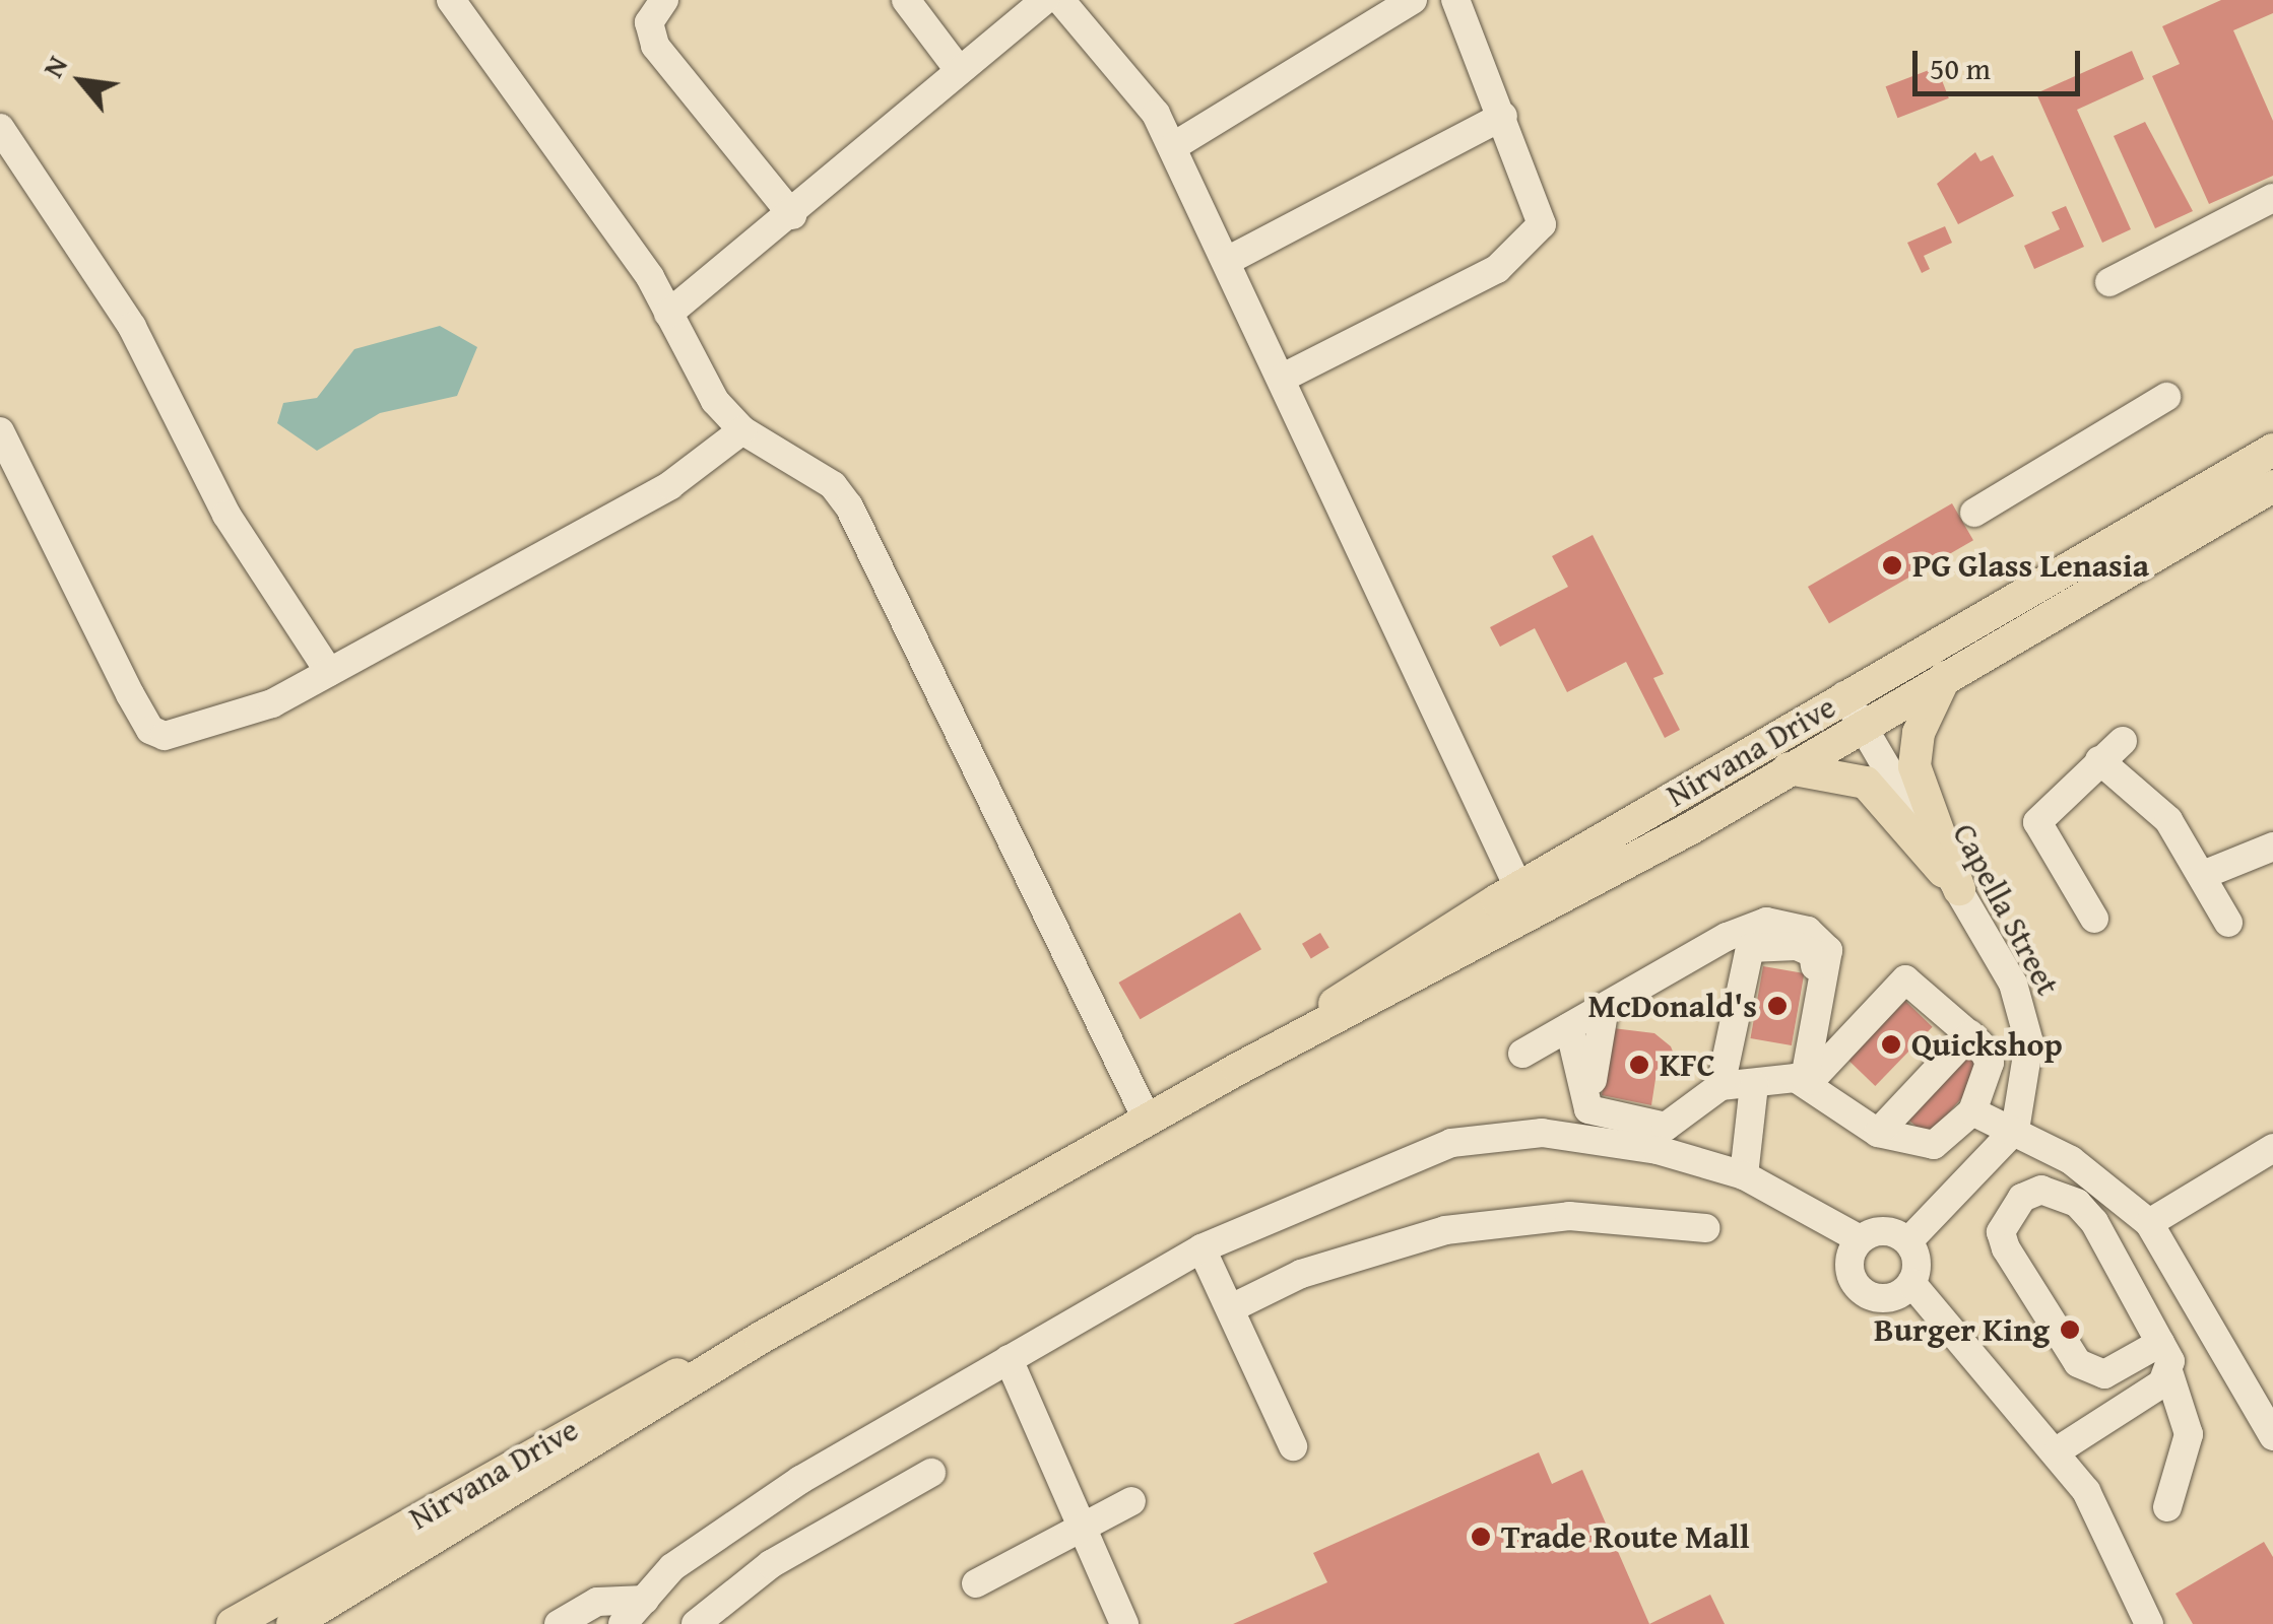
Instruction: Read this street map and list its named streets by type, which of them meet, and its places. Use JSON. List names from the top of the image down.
{
  "streets": {
    "main road": ["Nirvana Drive"],
    "street": ["Capella Street"]
  },
  "crossings": [
    ["Nirvana Drive", "Capella Street"]
  ],
  "places": [
    "PG Glass Lenasia",
    "McDonald's",
    "Quickshop",
    "KFC",
    "Burger King",
    "Trade Route Mall"
  ],
  "scale_bar": "50 m",
  "north": "top left"
}
